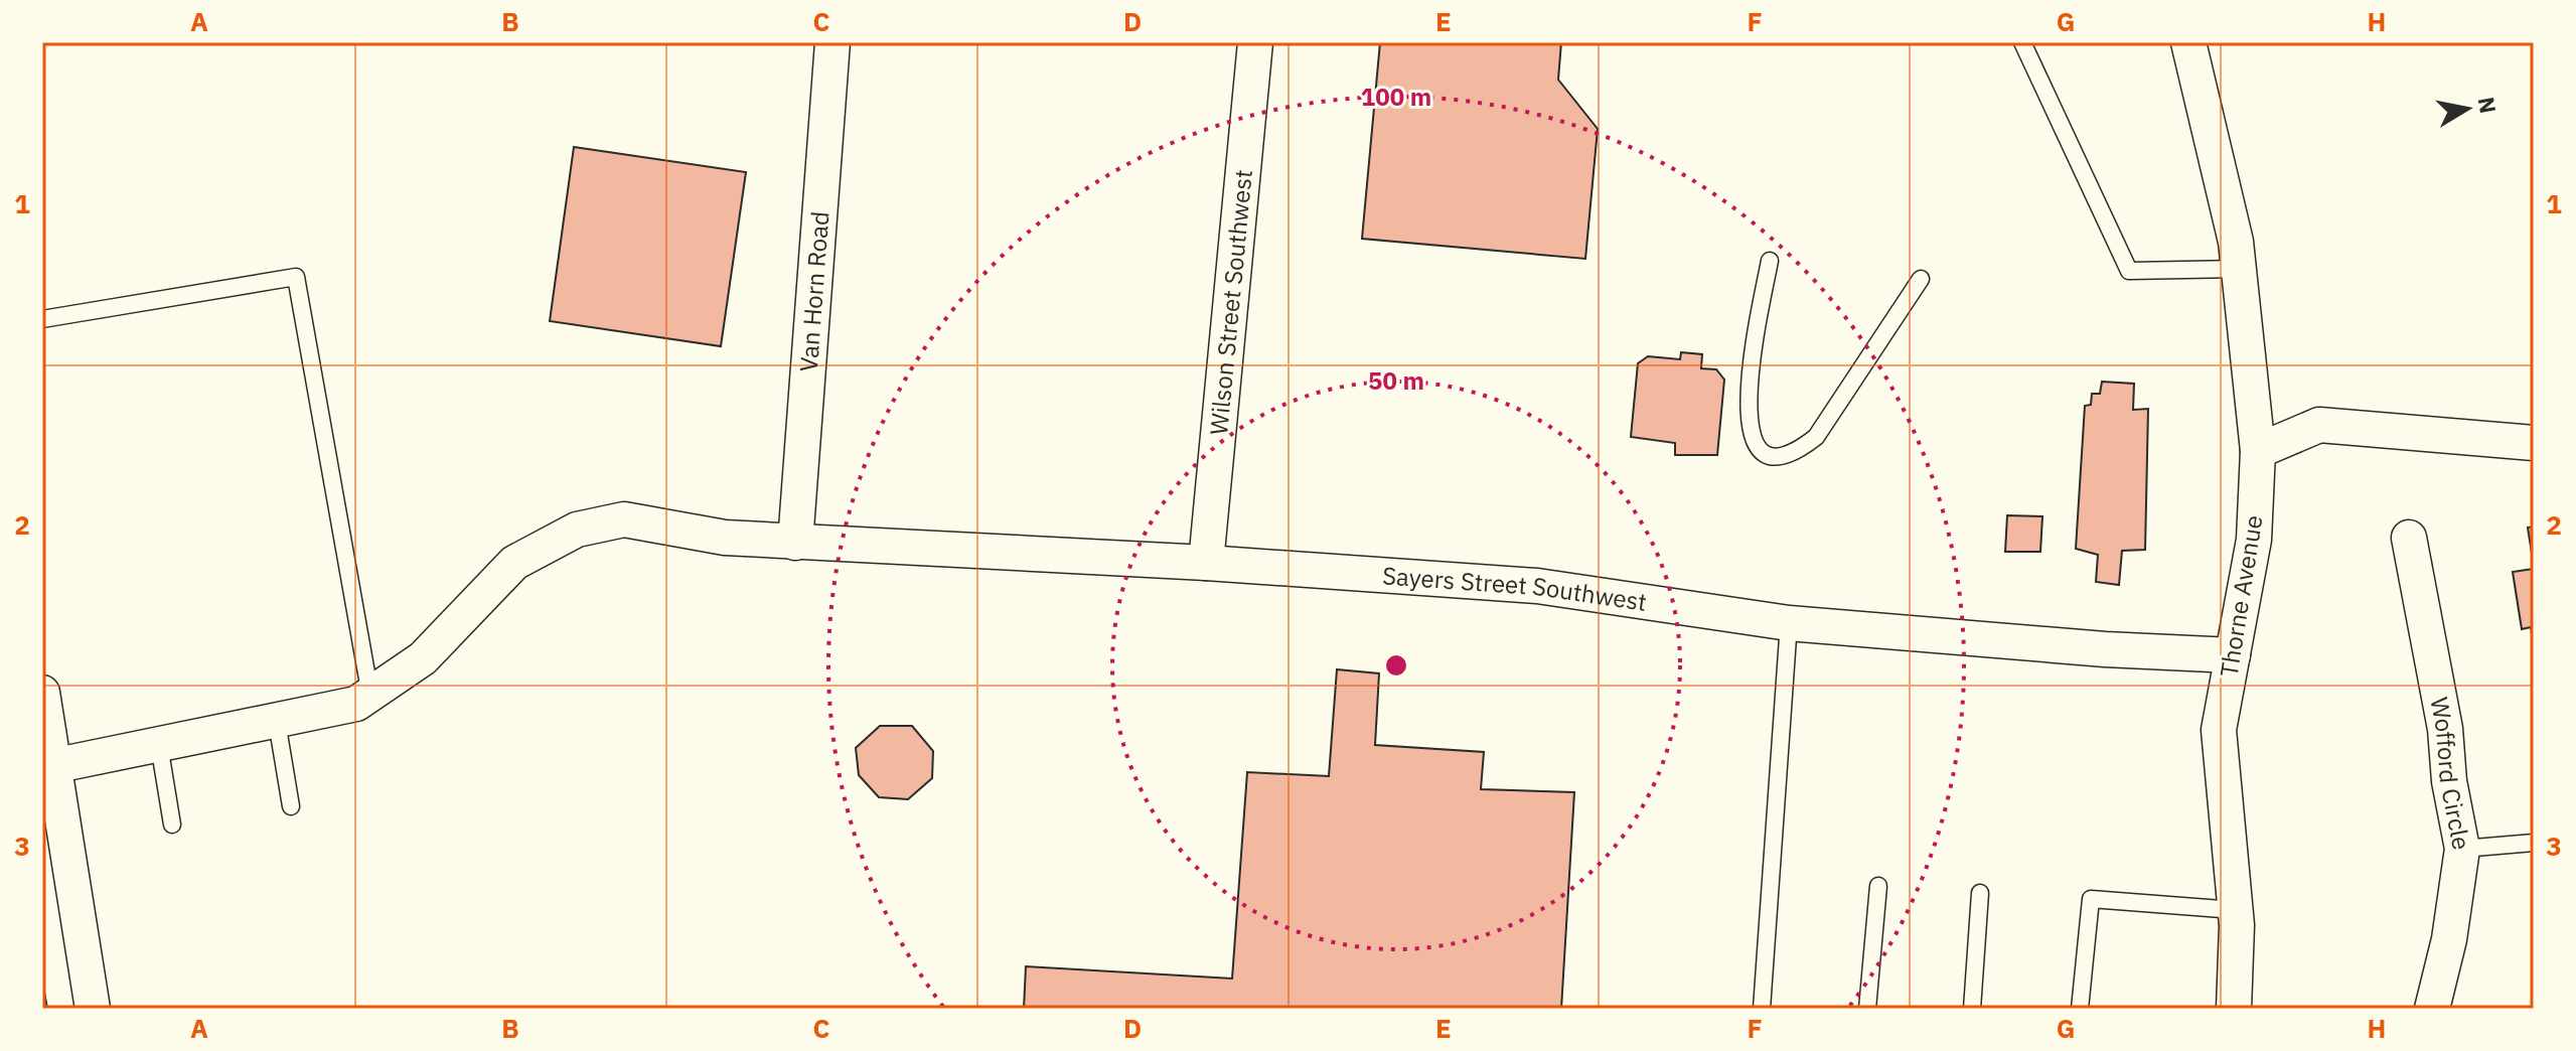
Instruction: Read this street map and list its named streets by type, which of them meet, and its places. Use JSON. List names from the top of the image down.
{
  "streets": {
    "street": [
      "Van Horn Road",
      "Wilson Street Southwest",
      "Sayers Street Southwest",
      "Thorne Avenue",
      "Wofford Circle"
    ]
  },
  "crossings": [
    ["Van Horn Road", "Sayers Street Southwest"],
    ["Wilson Street Southwest", "Sayers Street Southwest"],
    ["Sayers Street Southwest", "Thorne Avenue"]
  ],
  "north": "right",
  "grid": {
    "columns": [
      "A",
      "B",
      "C",
      "D",
      "E",
      "F",
      "G",
      "H"
    ],
    "rows": ["1", "2", "3"]
  },
  "rings": ["100 m", "50 m"]
}
